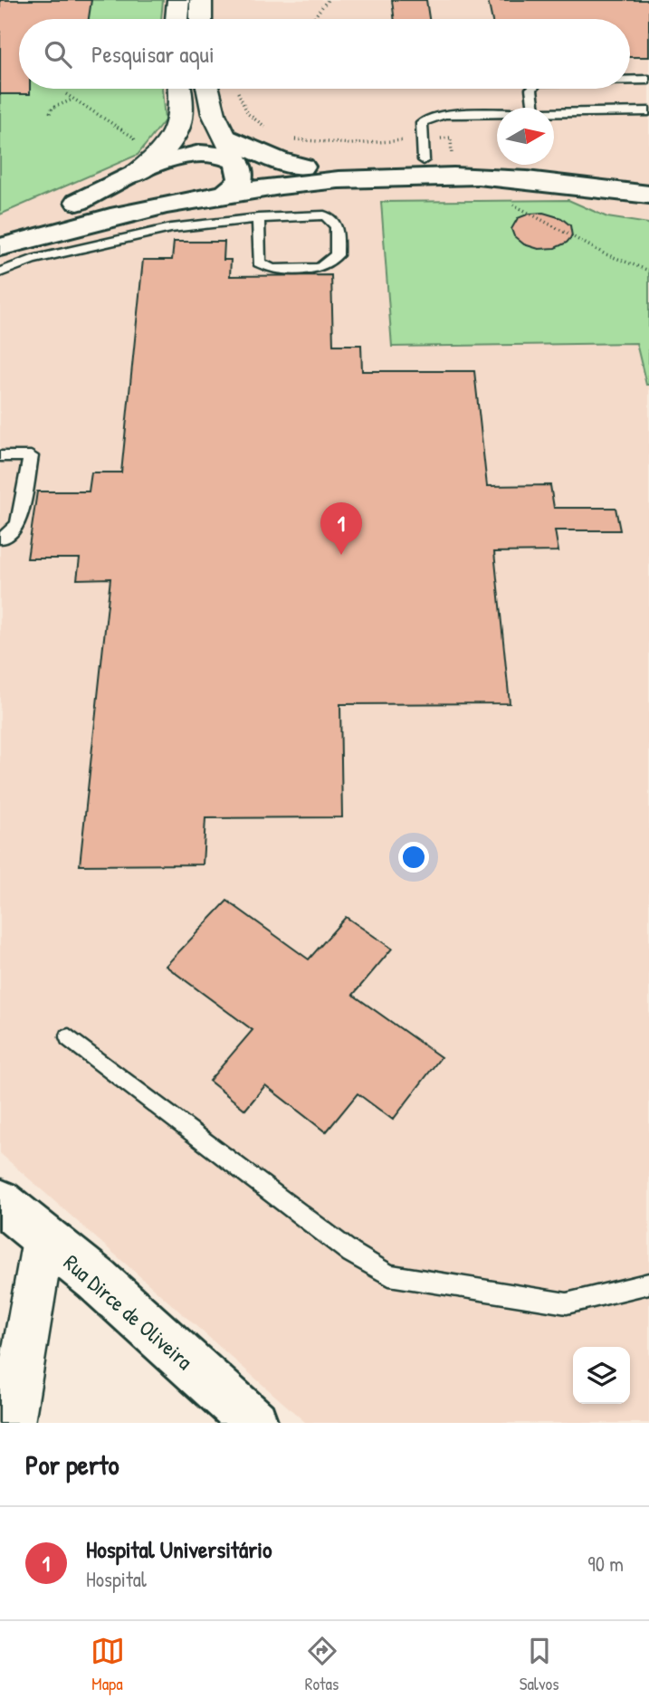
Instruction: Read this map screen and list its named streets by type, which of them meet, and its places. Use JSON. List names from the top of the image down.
{
  "streets": {
    "main road": ["Rua Dirce de Oliveira"]
  },
  "north": "right",
  "page": {
    "search": "Pesquisar aqui",
    "pins": "1",
    "heading": "Por perto",
    "list": [
      {
        "mark": "1",
        "name": "Hospital Universitário",
        "note": "Hospital",
        "value": "90 m"
      }
    ],
    "nav": ["Mapa", "Rotas", "Salvos"]
  }
}
